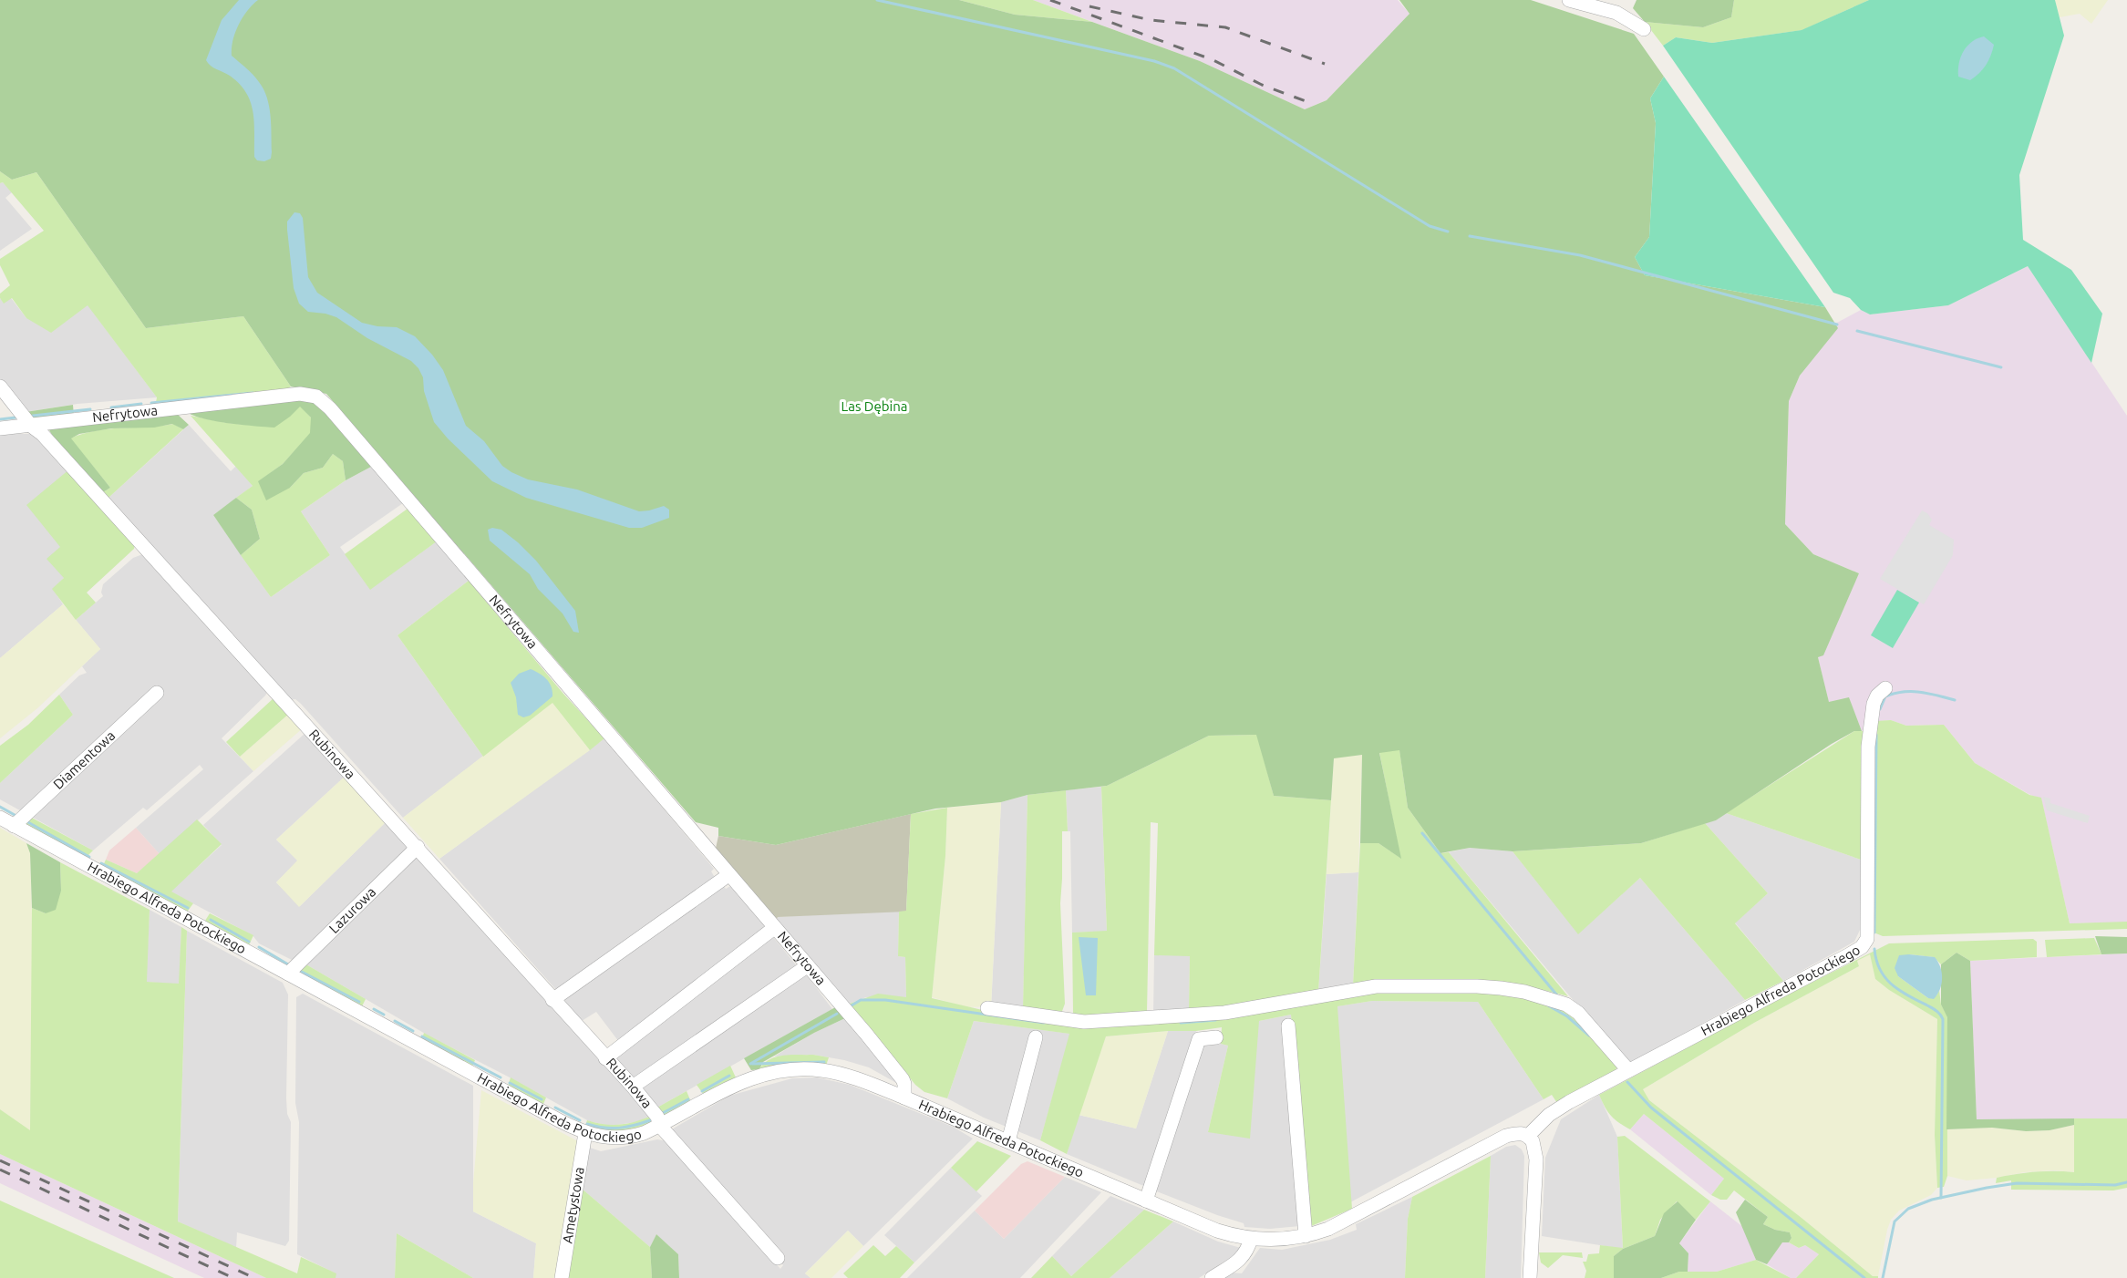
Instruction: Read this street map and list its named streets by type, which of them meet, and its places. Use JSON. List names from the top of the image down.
{
  "streets": {
    "street": [
      "Nefrytowa",
      "Rubinowa",
      "Diamentowa",
      "Hrabiego Alfreda Potockiego",
      "Lazurowa",
      "Ametystowa"
    ]
  },
  "crossings": [
    ["Nefrytowa", "Rubinowa"],
    ["Nefrytowa", "Hrabiego Alfreda Potockiego"],
    ["Rubinowa", "Hrabiego Alfreda Potockiego"],
    ["Rubinowa", "Lazurowa"],
    ["Diamentowa", "Hrabiego Alfreda Potockiego"],
    ["Hrabiego Alfreda Potockiego", "Lazurowa"],
    ["Hrabiego Alfreda Potockiego", "Ametystowa"]
  ],
  "parks": ["Las Dębina"]
}
